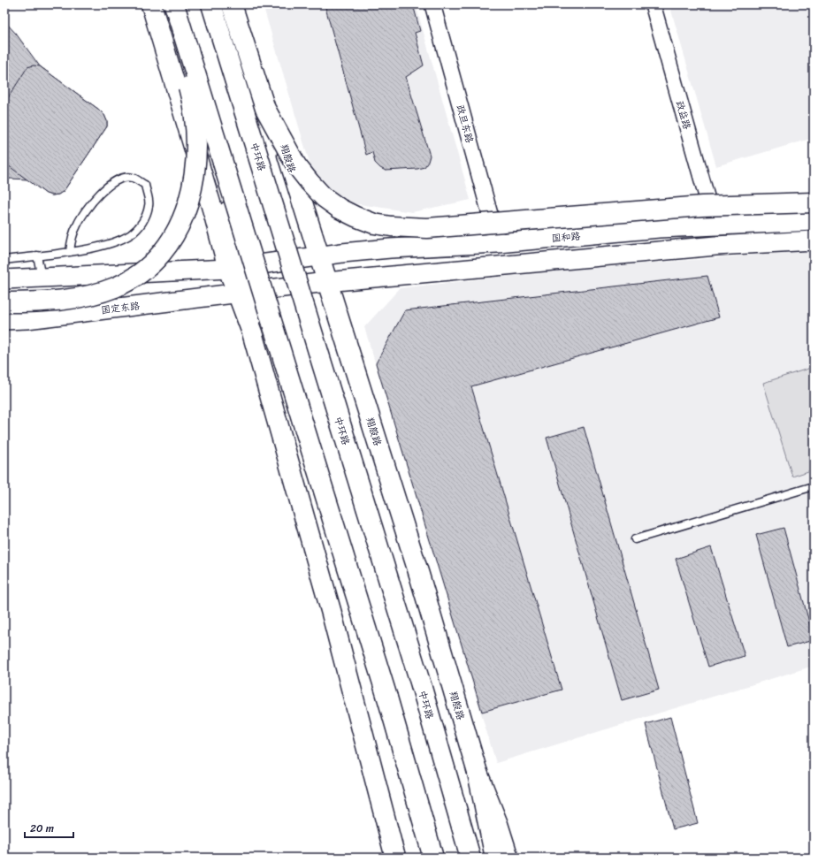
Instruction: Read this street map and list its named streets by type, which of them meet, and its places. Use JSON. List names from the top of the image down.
{
  "streets": {
    "main road": ["中环路", "翔殷路"],
    "street": [
      "政益路",
      "政旦东路",
      "国和路",
      "国定东路"
    ]
  },
  "crossings": [
    ["政益路", "国和路"],
    ["政旦东路", "国和路"],
    ["翔殷路", "国和路"],
    ["翔殷路", "国定东路"]
  ],
  "scale_bar": "20 m"
}
